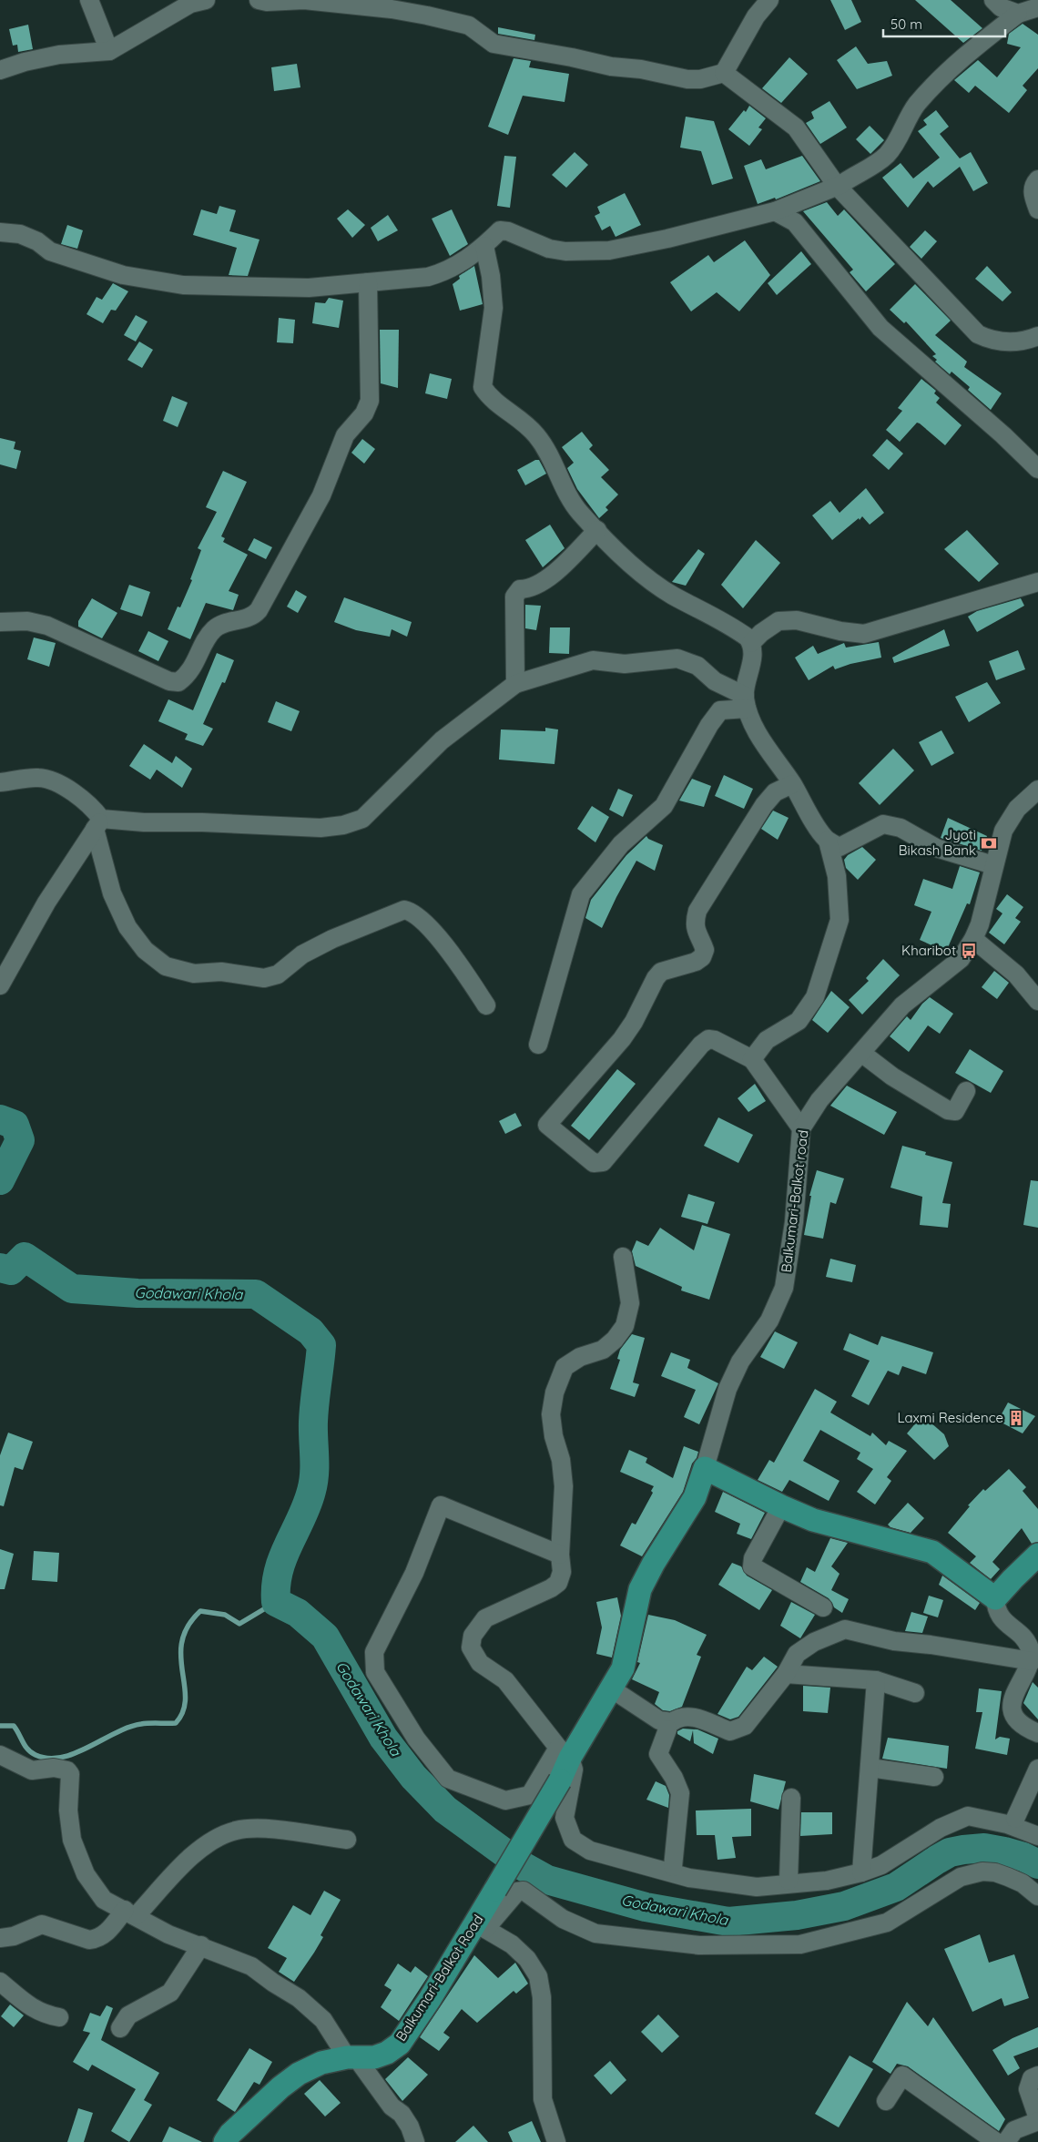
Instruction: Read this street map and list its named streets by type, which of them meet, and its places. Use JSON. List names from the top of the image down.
{
  "streets": {
    "main road": ["Balkumari-Balkot road", "Balkumari-Balkot Road"]
  },
  "crossings": [
    ["Balkumari-Balkot road", "Balkumari-Balkot Road"]
  ],
  "water": ["Godawari Khola"],
  "places": {
    "bank": ["Jyoti Bikash Bank"],
    "bus stop": ["Kharibot"],
    "building": ["Laxmi Residence"]
  },
  "scale_bar": "50 m"
}
